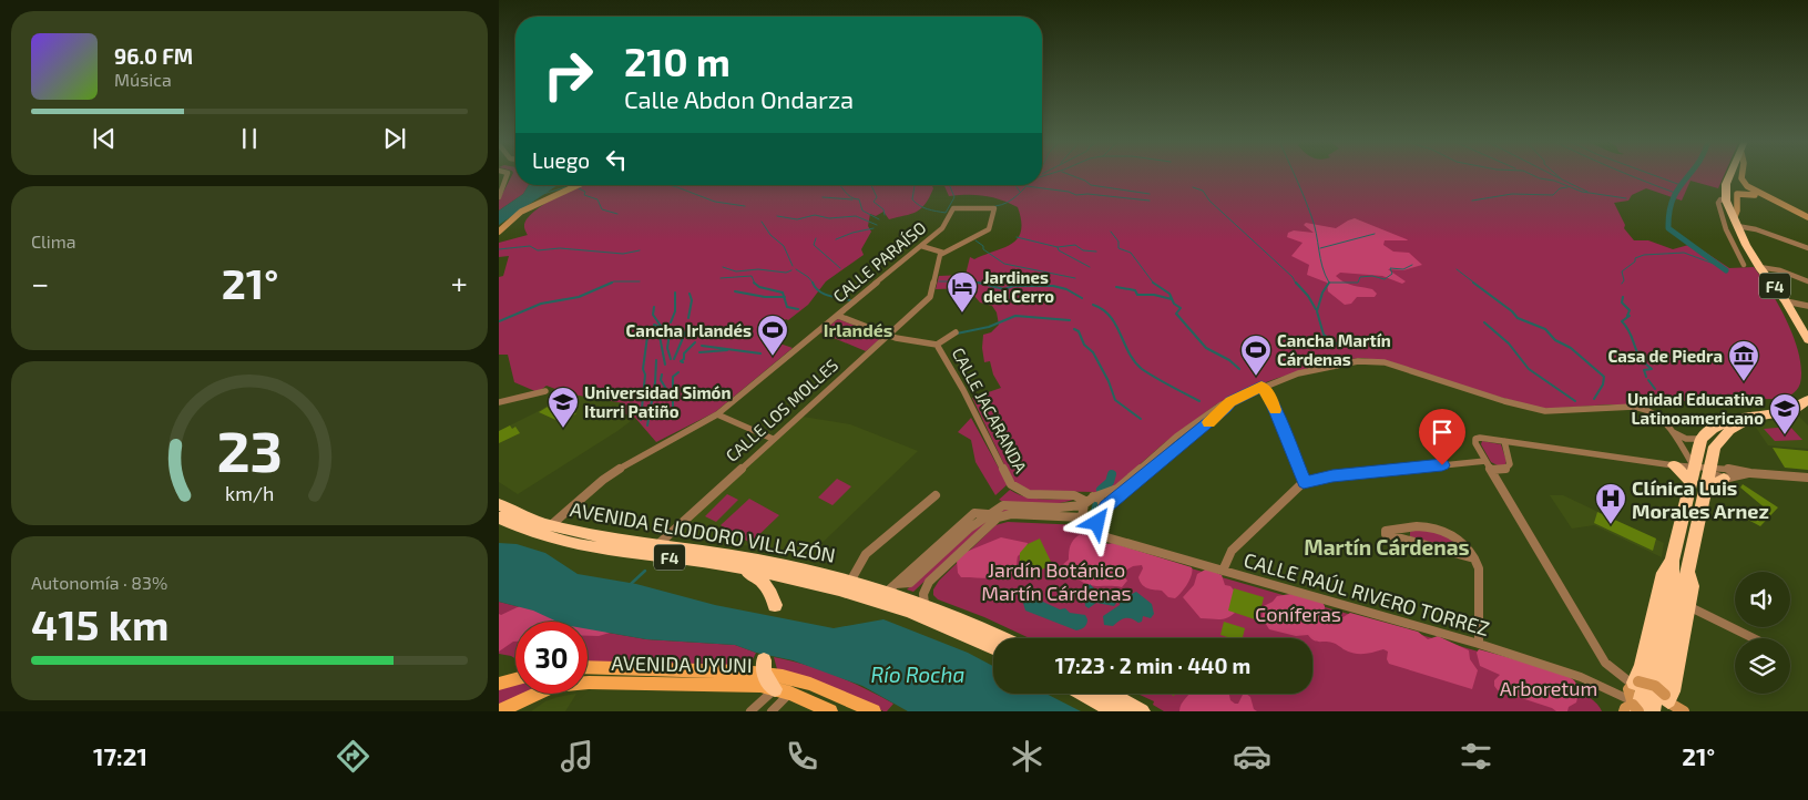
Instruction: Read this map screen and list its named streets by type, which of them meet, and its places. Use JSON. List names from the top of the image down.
{
  "streets": {
    "highway": ["F4", "AVENIDA ELIODORO VILLAZÓN"],
    "main road": ["AVENIDA UYUNI"],
    "street": [
      "CALLE PARAÍSO",
      "CALLE LOS MOLLES",
      "CALLE JACARANDA",
      "CALLE RAÚL RIVERO TORREZ"
    ]
  },
  "crossings": [
    ["CALLE PARAÍSO", "CALLE LOS MOLLES"],
    ["CALLE PARAÍSO", "CALLE JACARANDA"],
    ["CALLE PARAÍSO", "AVENIDA ELIODORO VILLAZÓN"],
    ["CALLE LOS MOLLES", "CALLE JACARANDA"],
    ["CALLE LOS MOLLES", "AVENIDA ELIODORO VILLAZÓN"]
  ],
  "districts": ["Irlandés", "Martín Cárdenas"],
  "water": ["Río Rocha"],
  "parks": ["Jardín Botánico Martín Cárdenas", "Coníferas", "Arboretum"],
  "places": {
    "hotel": ["Jardines del Cerro"],
    "sports": ["Cancha Irlandés", "Cancha Martín Cárdenas"],
    "museum": ["Casa de Piedra"],
    "school or university": ["Universidad Simón Iturri Patiño", "Unidad Educativa Latinoamericano"],
    "hospital": ["Clínica Luis Morales Arnez"]
  },
  "page": {
    "turn": ["210 m", "Calle Abdon Ondarza"],
    "song": ["96.0 FM", "Música"],
    "then": "Luego",
    "tile": [
      "Clima",
      ["Autonomía · 83%", "415 km"]
    ],
    "heat": ["−", "21°", "+"],
    "limit": "30",
    "trip": "17:23 · 2 min · 440 m",
    "tabs": ["17:21", "21°"],
    "gauge": ["23", "km/h"]
  }
}
